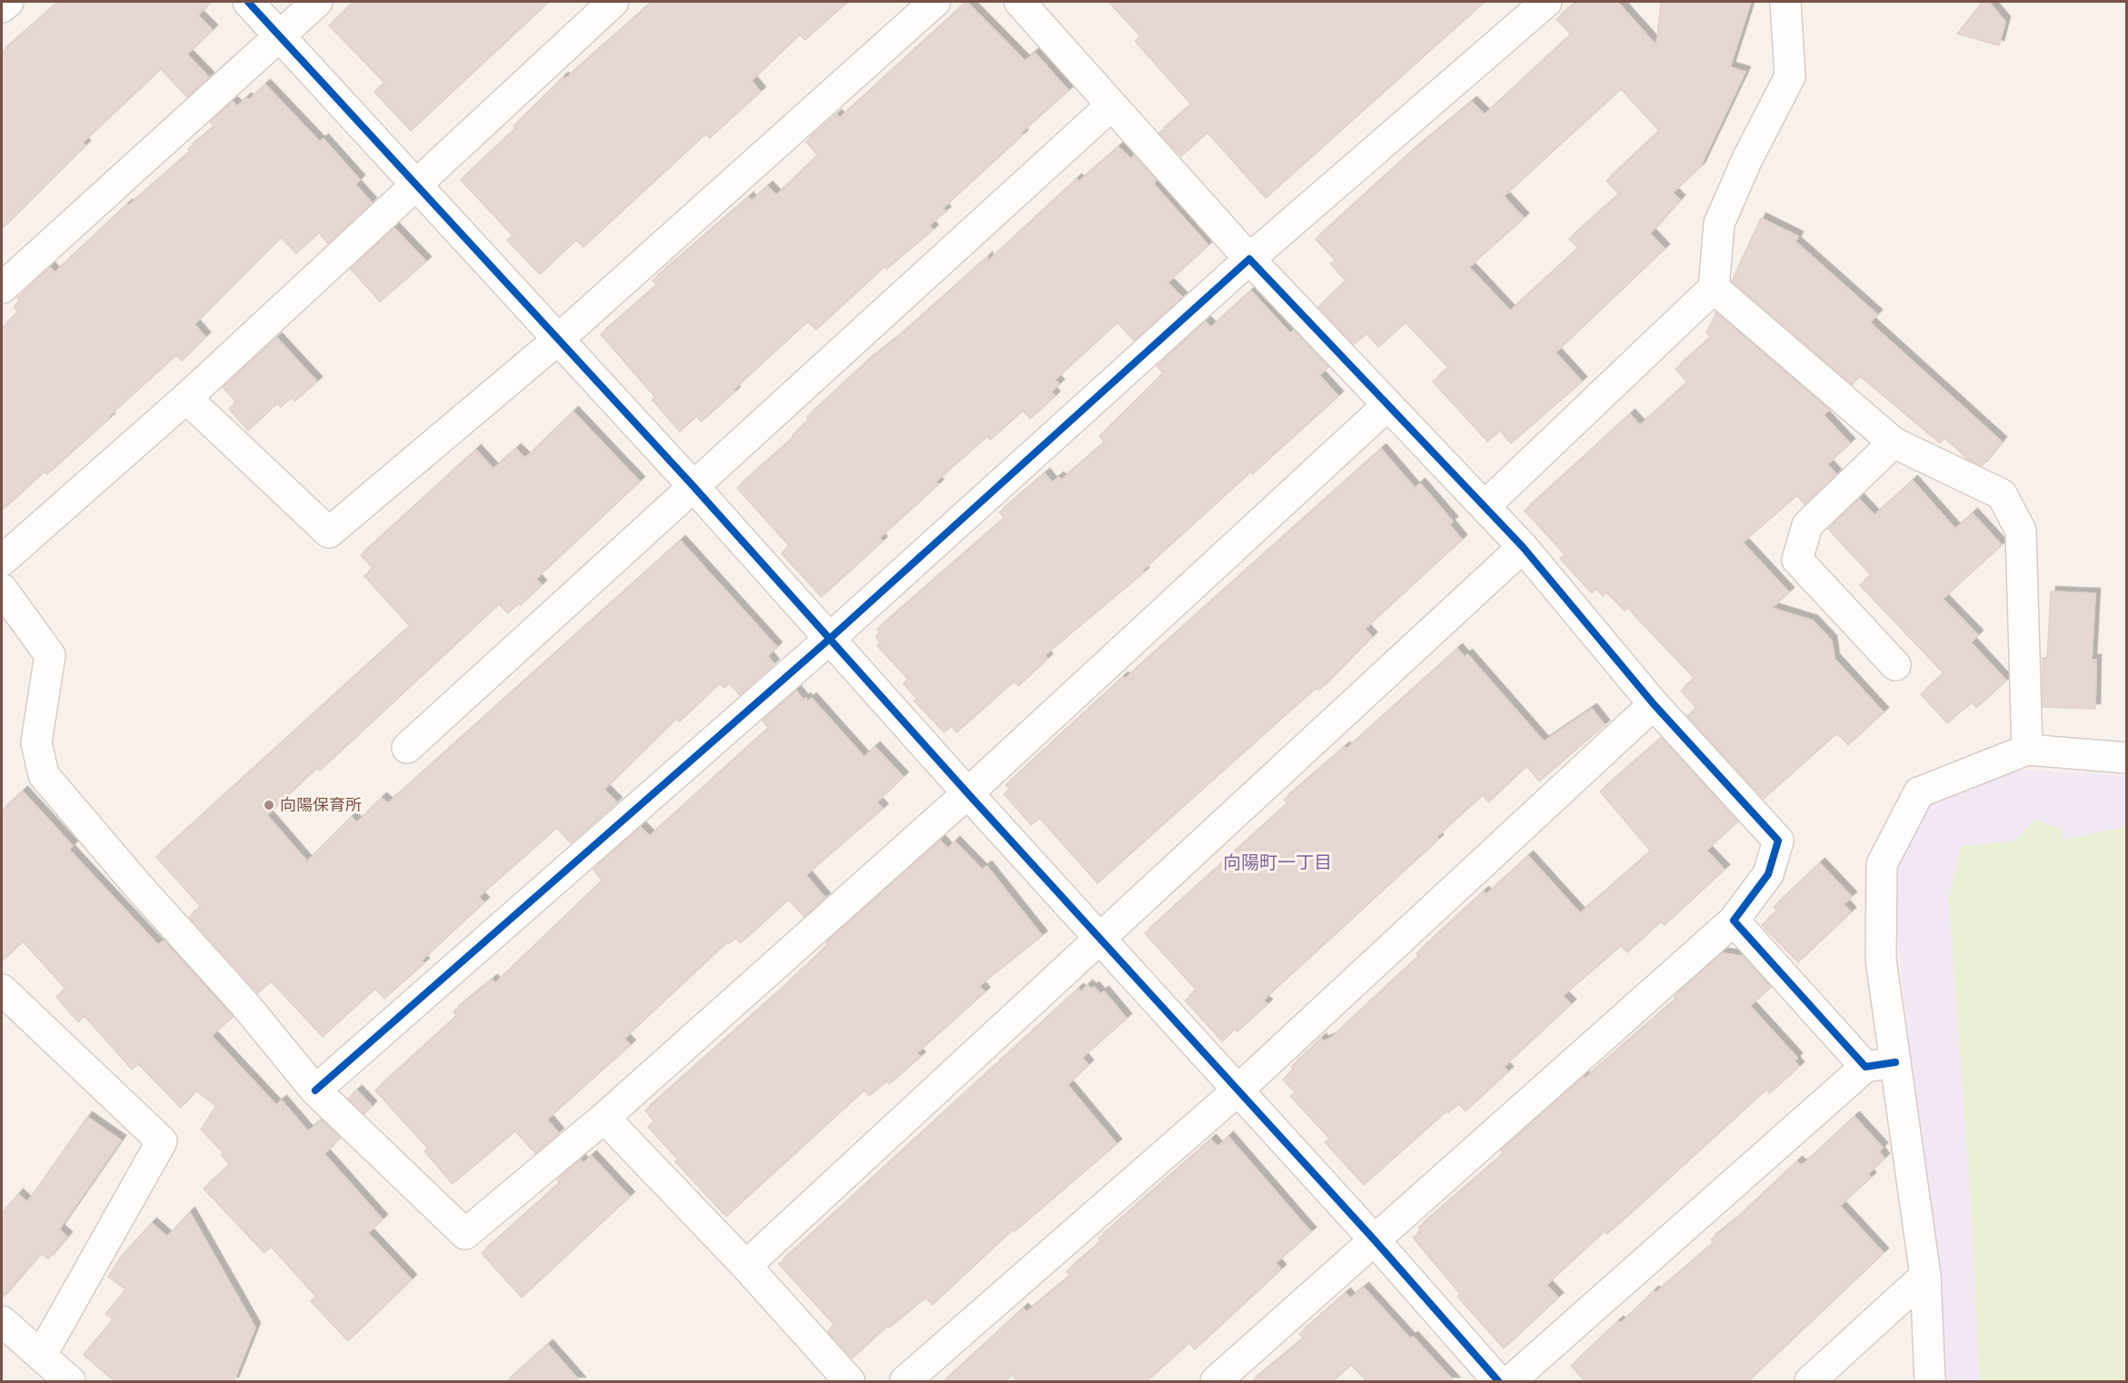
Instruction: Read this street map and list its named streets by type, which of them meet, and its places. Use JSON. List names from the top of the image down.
{
  "districts": ["向陽町一丁目"],
  "places": ["向陽保育所"]
}
